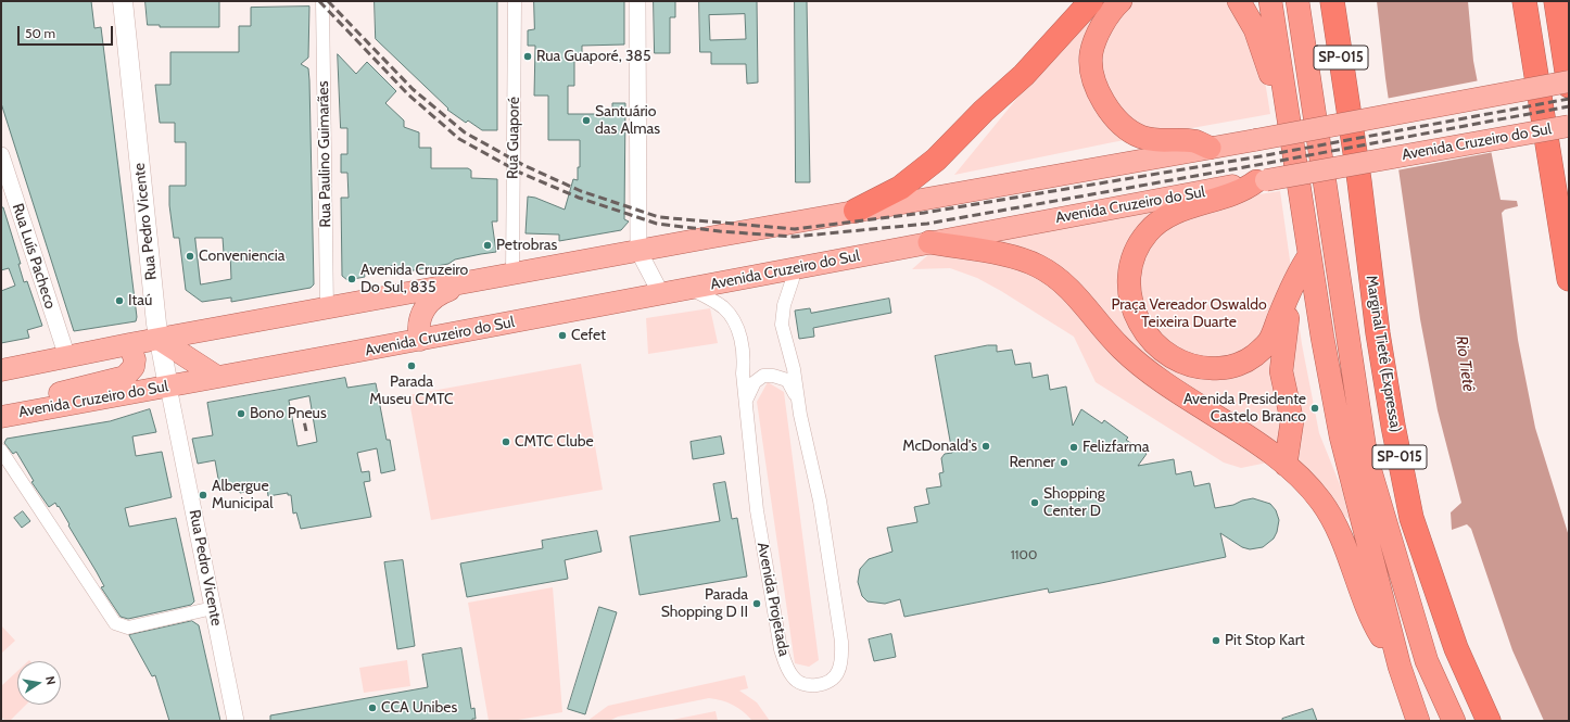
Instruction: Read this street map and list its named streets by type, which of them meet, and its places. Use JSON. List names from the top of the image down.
{
  "streets": {
    "highway": ["SP-015", "Marginal Tietê (Expressa)"],
    "main road": ["Avenida Cruzeiro do Sul", "Rua Pedro Vicente"],
    "street": [
      "Rua Guaporé",
      "Rua Paulino Guimarães",
      "Rua Luís Pacheco",
      "Avenida Projetada"
    ]
  },
  "crossings": [
    ["SP-015", "Marginal Tietê (Expressa)"],
    ["Avenida Cruzeiro do Sul", "Rua Pedro Vicente"],
    ["Avenida Cruzeiro do Sul", "Avenida Projetada"]
  ],
  "water": ["Rio Tietê"],
  "parks": ["Praça Vereador Oswaldo Teixeira Duarte"],
  "places": [
    "Rua Guaporé, 385",
    "Santuário das Almas",
    "Petrobras",
    "Conveniencia",
    "Avenida Cruzeiro Do Sul, 835",
    "Itaú",
    "Cefet",
    "Parada Museu CMTC",
    "Avenida Presidente Castelo Branco",
    "Bono Pneus",
    "CMTC Clube",
    "McDonald's",
    "Felizfarma",
    "Renner",
    "Albergue Municipal",
    "Shopping Center D",
    "Parada Shopping D II",
    "Pit Stop Kart",
    "CCA Unibes"
  ],
  "house_numbers": ["1100"],
  "scale_bar": "50 m",
  "north": "right"
}
